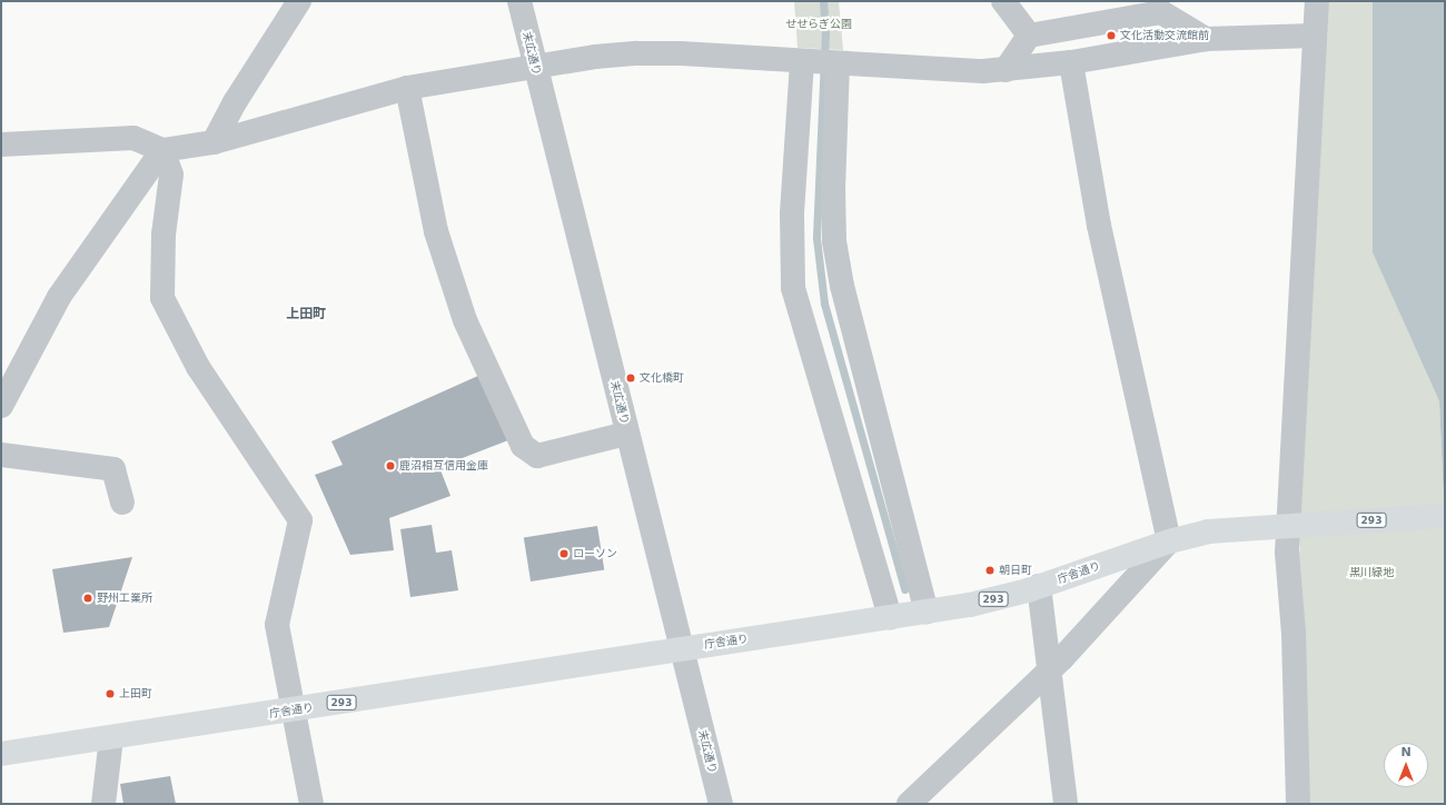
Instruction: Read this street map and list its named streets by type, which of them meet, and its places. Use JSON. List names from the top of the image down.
{
  "streets": {
    "highway": ["293", "庁舎通り"],
    "street": ["末広通り"]
  },
  "crossings": [
    ["末広通り", "庁舎通り"]
  ],
  "districts": ["上田町"],
  "parks": ["せせらぎ公園", "黒川緑地"],
  "places": [
    "文化活動交流館前",
    "文化橋町",
    "鹿沼相互信用金庫",
    "ローソン",
    "朝日町",
    "野州工業所",
    "上田町"
  ],
  "north": "top"
}
